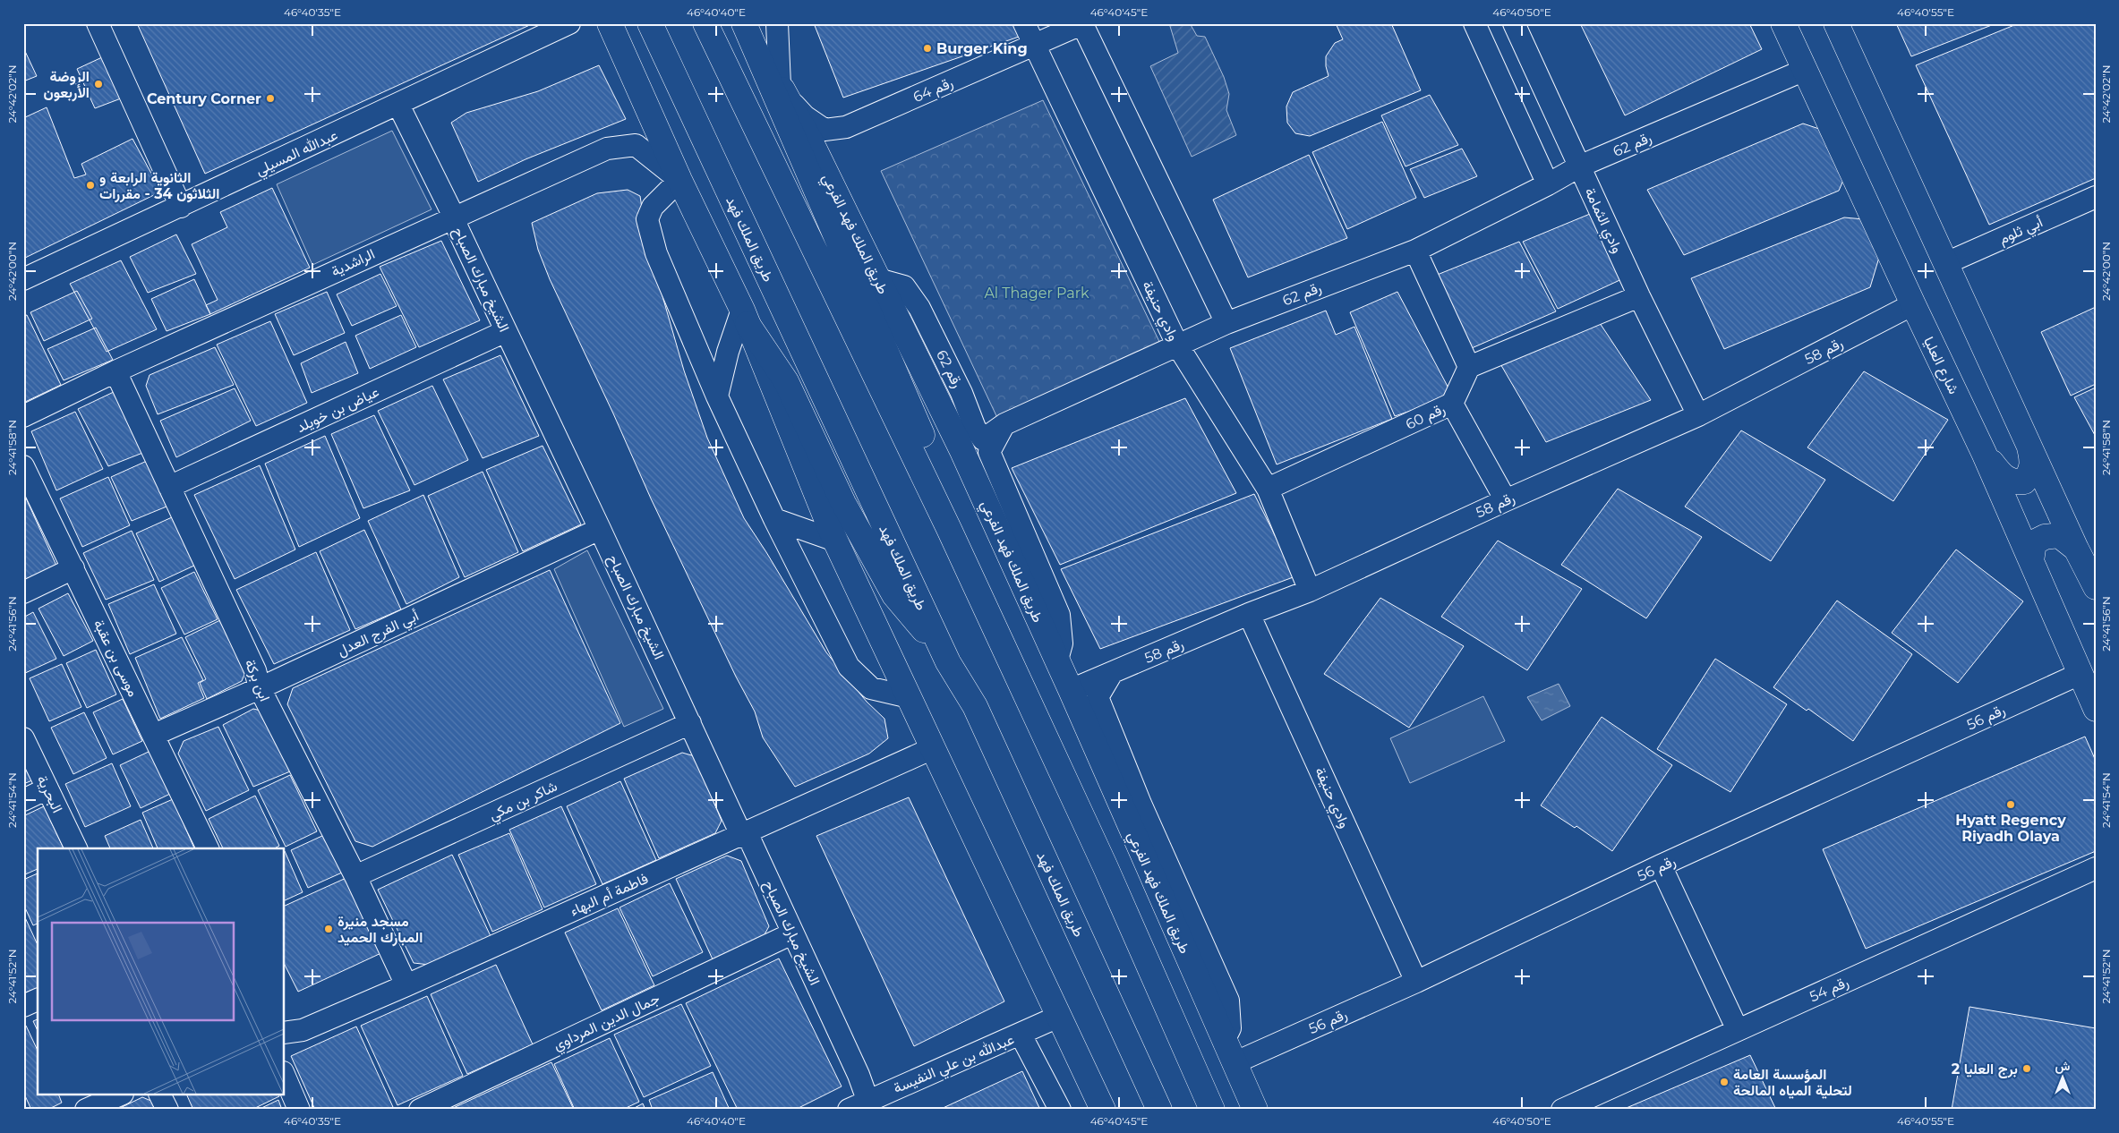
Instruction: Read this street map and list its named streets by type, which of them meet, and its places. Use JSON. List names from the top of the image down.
{
  "streets": {
    "main road": ["طريق الملك فهد الفرعي", "طريق الملك فهد", "شارع العليا"],
    "street": [
      "رقم 64",
      "رقم 62",
      "عبدالله المسيلي",
      "وادي الثمامة",
      "أبي ثلوم",
      "الراشدية",
      "الشيخ مبارك الصباح",
      "وادي حنيفة",
      "رقم 58",
      "عياض بن خويلد",
      "رقم 60",
      "أبي الفرج العدل",
      "موسى بن عقبة",
      "ابن بركة",
      "رقم 56",
      "البحرية",
      "شاكر بن مكي",
      "فاطمة أم البهاء",
      "رقم 54",
      "جمال الدين المرداوي",
      "عبدالله بن علي النفيسة"
    ]
  },
  "crossings": [
    ["رقم 64", "طريق الملك فهد الفرعي"],
    ["رقم 64", "وادي حنيفة"],
    ["رقم 62", "وادي الثمامة"],
    ["رقم 62", "طريق الملك فهد الفرعي"],
    ["رقم 62", "وادي حنيفة"],
    ["رقم 62", "شارع العليا"],
    ["عبدالله المسيلي", "الشيخ مبارك الصباح"],
    ["وادي الثمامة", "رقم 58"],
    ["طريق الملك فهد الفرعي", "رقم 58"],
    ["طريق الملك فهد الفرعي", "رقم 56"],
    ["الراشدية", "الشيخ مبارك الصباح"],
    ["الراشدية", "ابن بركة"],
    ["الشيخ مبارك الصباح", "عياض بن خويلد"],
    ["الشيخ مبارك الصباح", "أبي الفرج العدل"],
    ["الشيخ مبارك الصباح", "شاكر بن مكي"],
    ["الشيخ مبارك الصباح", "فاطمة أم البهاء"],
    ["الشيخ مبارك الصباح", "جمال الدين المرداوي"],
    ["الشيخ مبارك الصباح", "عبدالله بن علي النفيسة"],
    ["وادي حنيفة", "رقم 58"],
    ["وادي حنيفة", "رقم 60"],
    ["وادي حنيفة", "رقم 56"],
    ["رقم 58", "شارع العليا"],
    ["شارع العليا", "رقم 56"],
    ["عياض بن خويلد", "ابن بركة"],
    ["أبي الفرج العدل", "موسى بن عقبة"],
    ["أبي الفرج العدل", "ابن بركة"],
    ["ابن بركة", "شاكر بن مكي"],
    ["ابن بركة", "فاطمة أم البهاء"]
  ],
  "parks": ["Al Thager Park"],
  "places": [
    "Burger King",
    "الروضة الأربعون",
    "Century Corner",
    "الثانوية الرابعة و الثلاثون 34 - مقررات",
    "Hyatt Regency Riyadh Olaya",
    "مسجد منيرة المبارك الحميد",
    "برج العليا 2",
    "المؤسسة العامة لتحلية المياه المالحة"
  ],
  "north": "top",
  "coordinates": [
    "46°40'35\"E",
    "46°40'40\"E",
    "46°40'45\"E",
    "46°40'50\"E",
    "46°40'55\"E",
    "24°42'02\"N",
    "24°42'00\"N",
    "24°41'58\"N",
    "24°41'56\"N",
    "24°41'54\"N",
    "24°41'52\"N"
  ]
}
